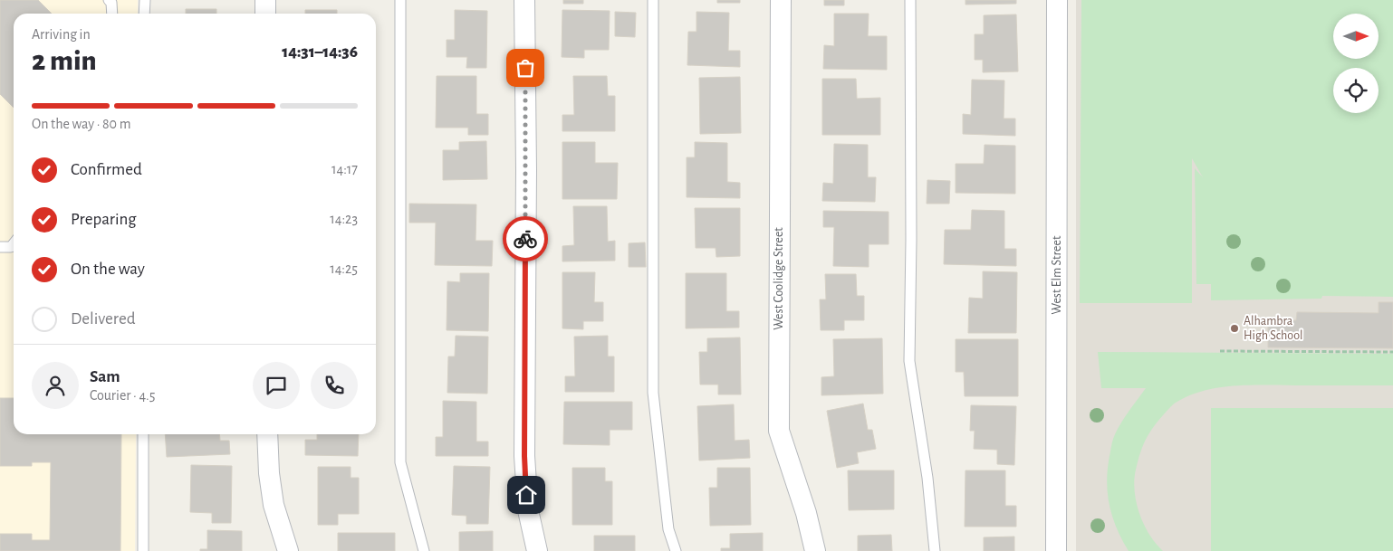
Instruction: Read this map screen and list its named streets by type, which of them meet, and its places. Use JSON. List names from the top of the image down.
{
  "streets": {
    "street": ["West Elm Street", "West Coolidge Street"]
  },
  "places": ["Alhambra High School"],
  "north": "right",
  "page": {
    "heading": ["2 min", "Arriving in", "14:31–14:36"],
    "panel": ["Sam", "Courier · 4.5"],
    "bar": "On the way · 80 m",
    "list": [
      ["Confirmed", "14:17"],
      ["Preparing", "14:23"],
      ["On the way", "14:25"],
      "Delivered"
    ]
  }
}
